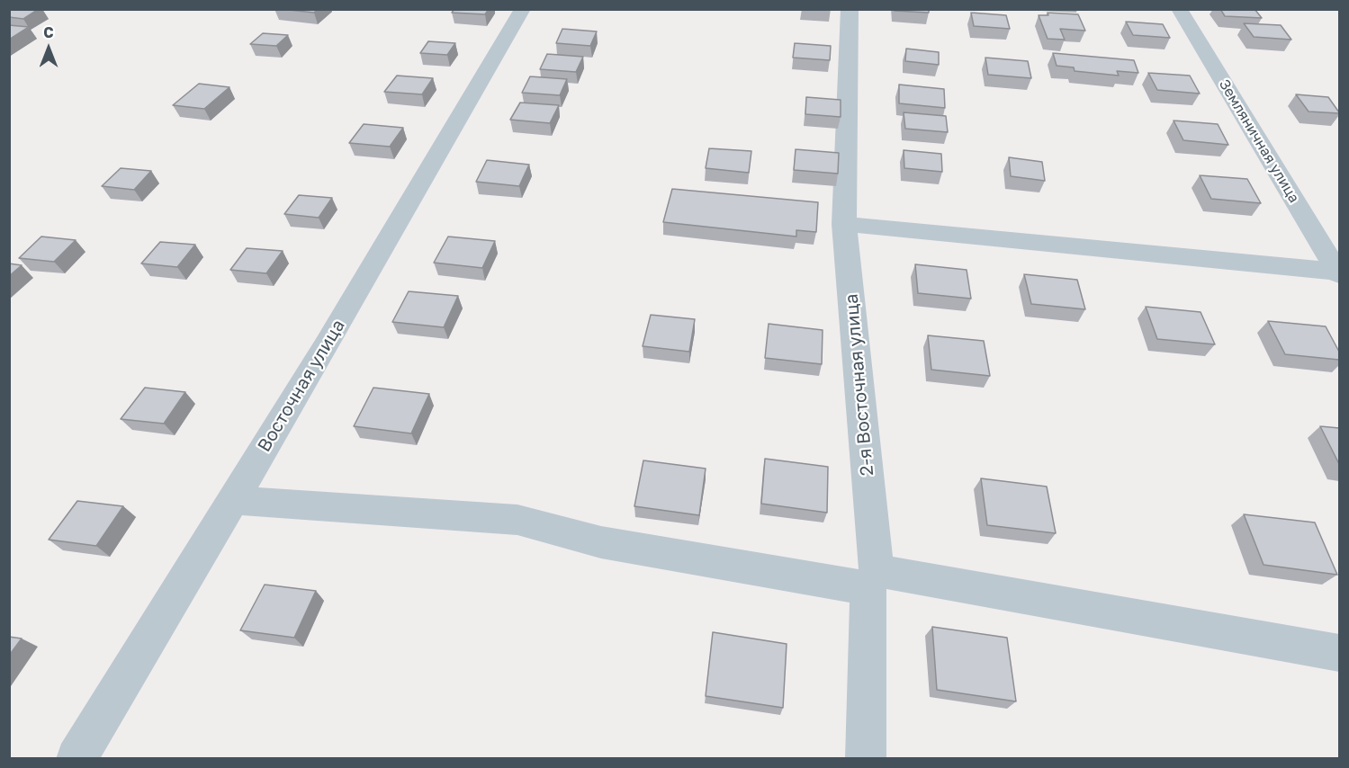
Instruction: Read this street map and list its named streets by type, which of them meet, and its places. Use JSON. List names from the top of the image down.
{
  "streets": {
    "street": ["Земляничная улица", "2-я Восточная улица", "Восточная улица"]
  },
  "north": "top"
}
